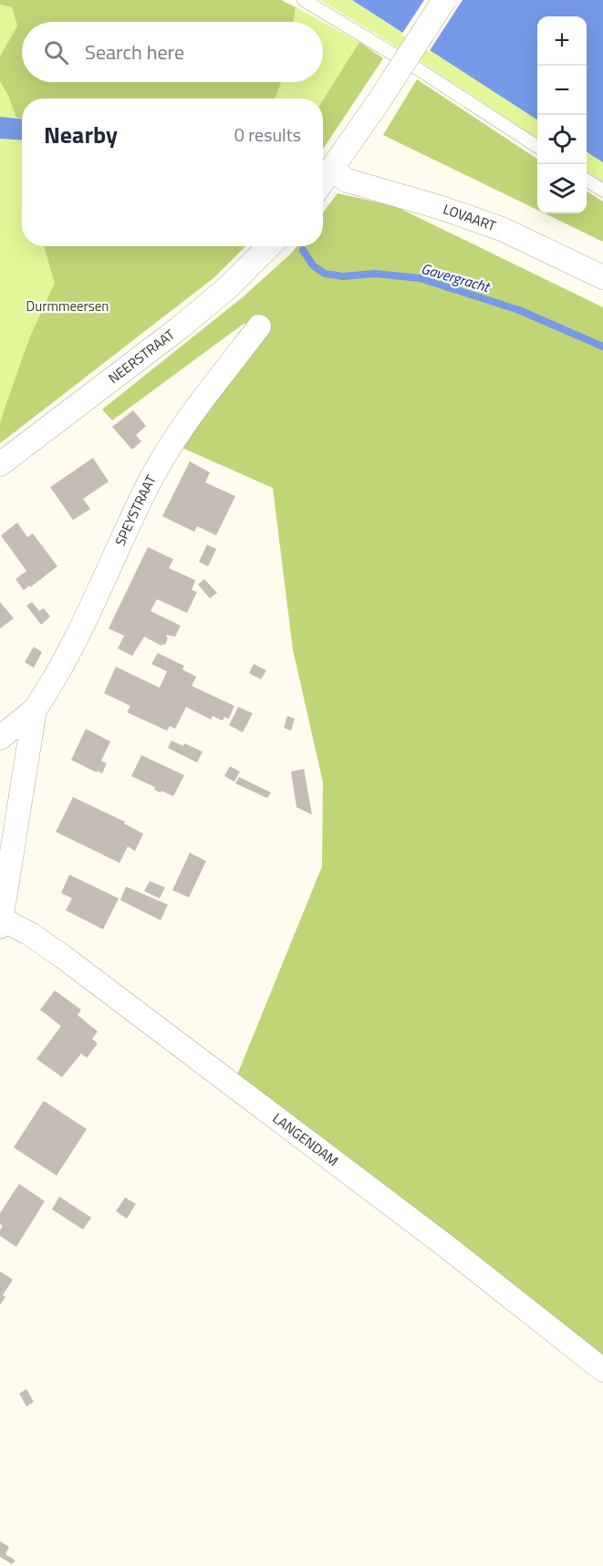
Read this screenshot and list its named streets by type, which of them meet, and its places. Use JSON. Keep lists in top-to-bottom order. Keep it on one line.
{"streets":{"street":["LOVAART","NEERSTRAAT","SPEYSTRAAT","LANGENDAM"]},"crossings":[["SPEYSTRAAT","LANGENDAM"]],"water":["Gavergracht"],"parks":["Durmmeersen"],"page":{"map_buttons":["+","−"],"search":"Search here","heading":["Nearby","0 results"]}}
